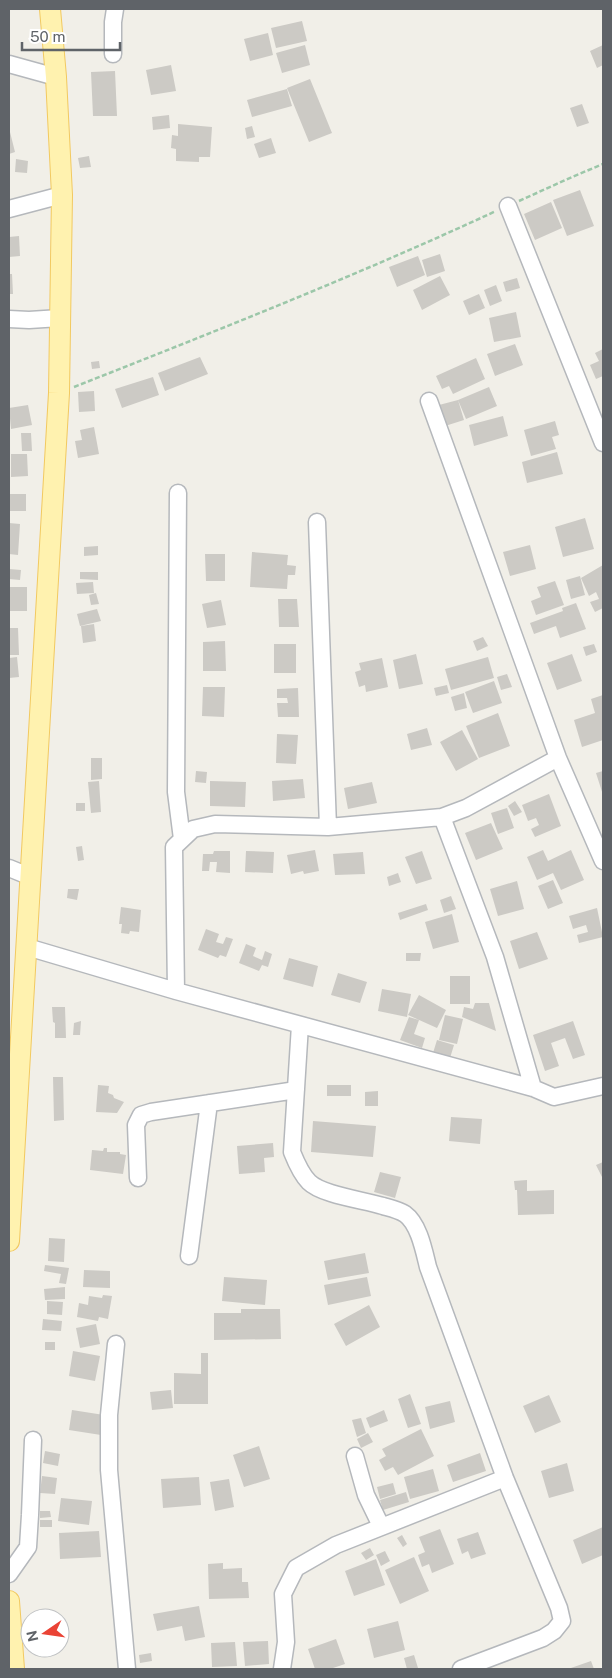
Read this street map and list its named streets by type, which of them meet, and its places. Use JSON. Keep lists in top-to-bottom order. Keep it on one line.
{"scale_bar":"50 m","north":"left"}
